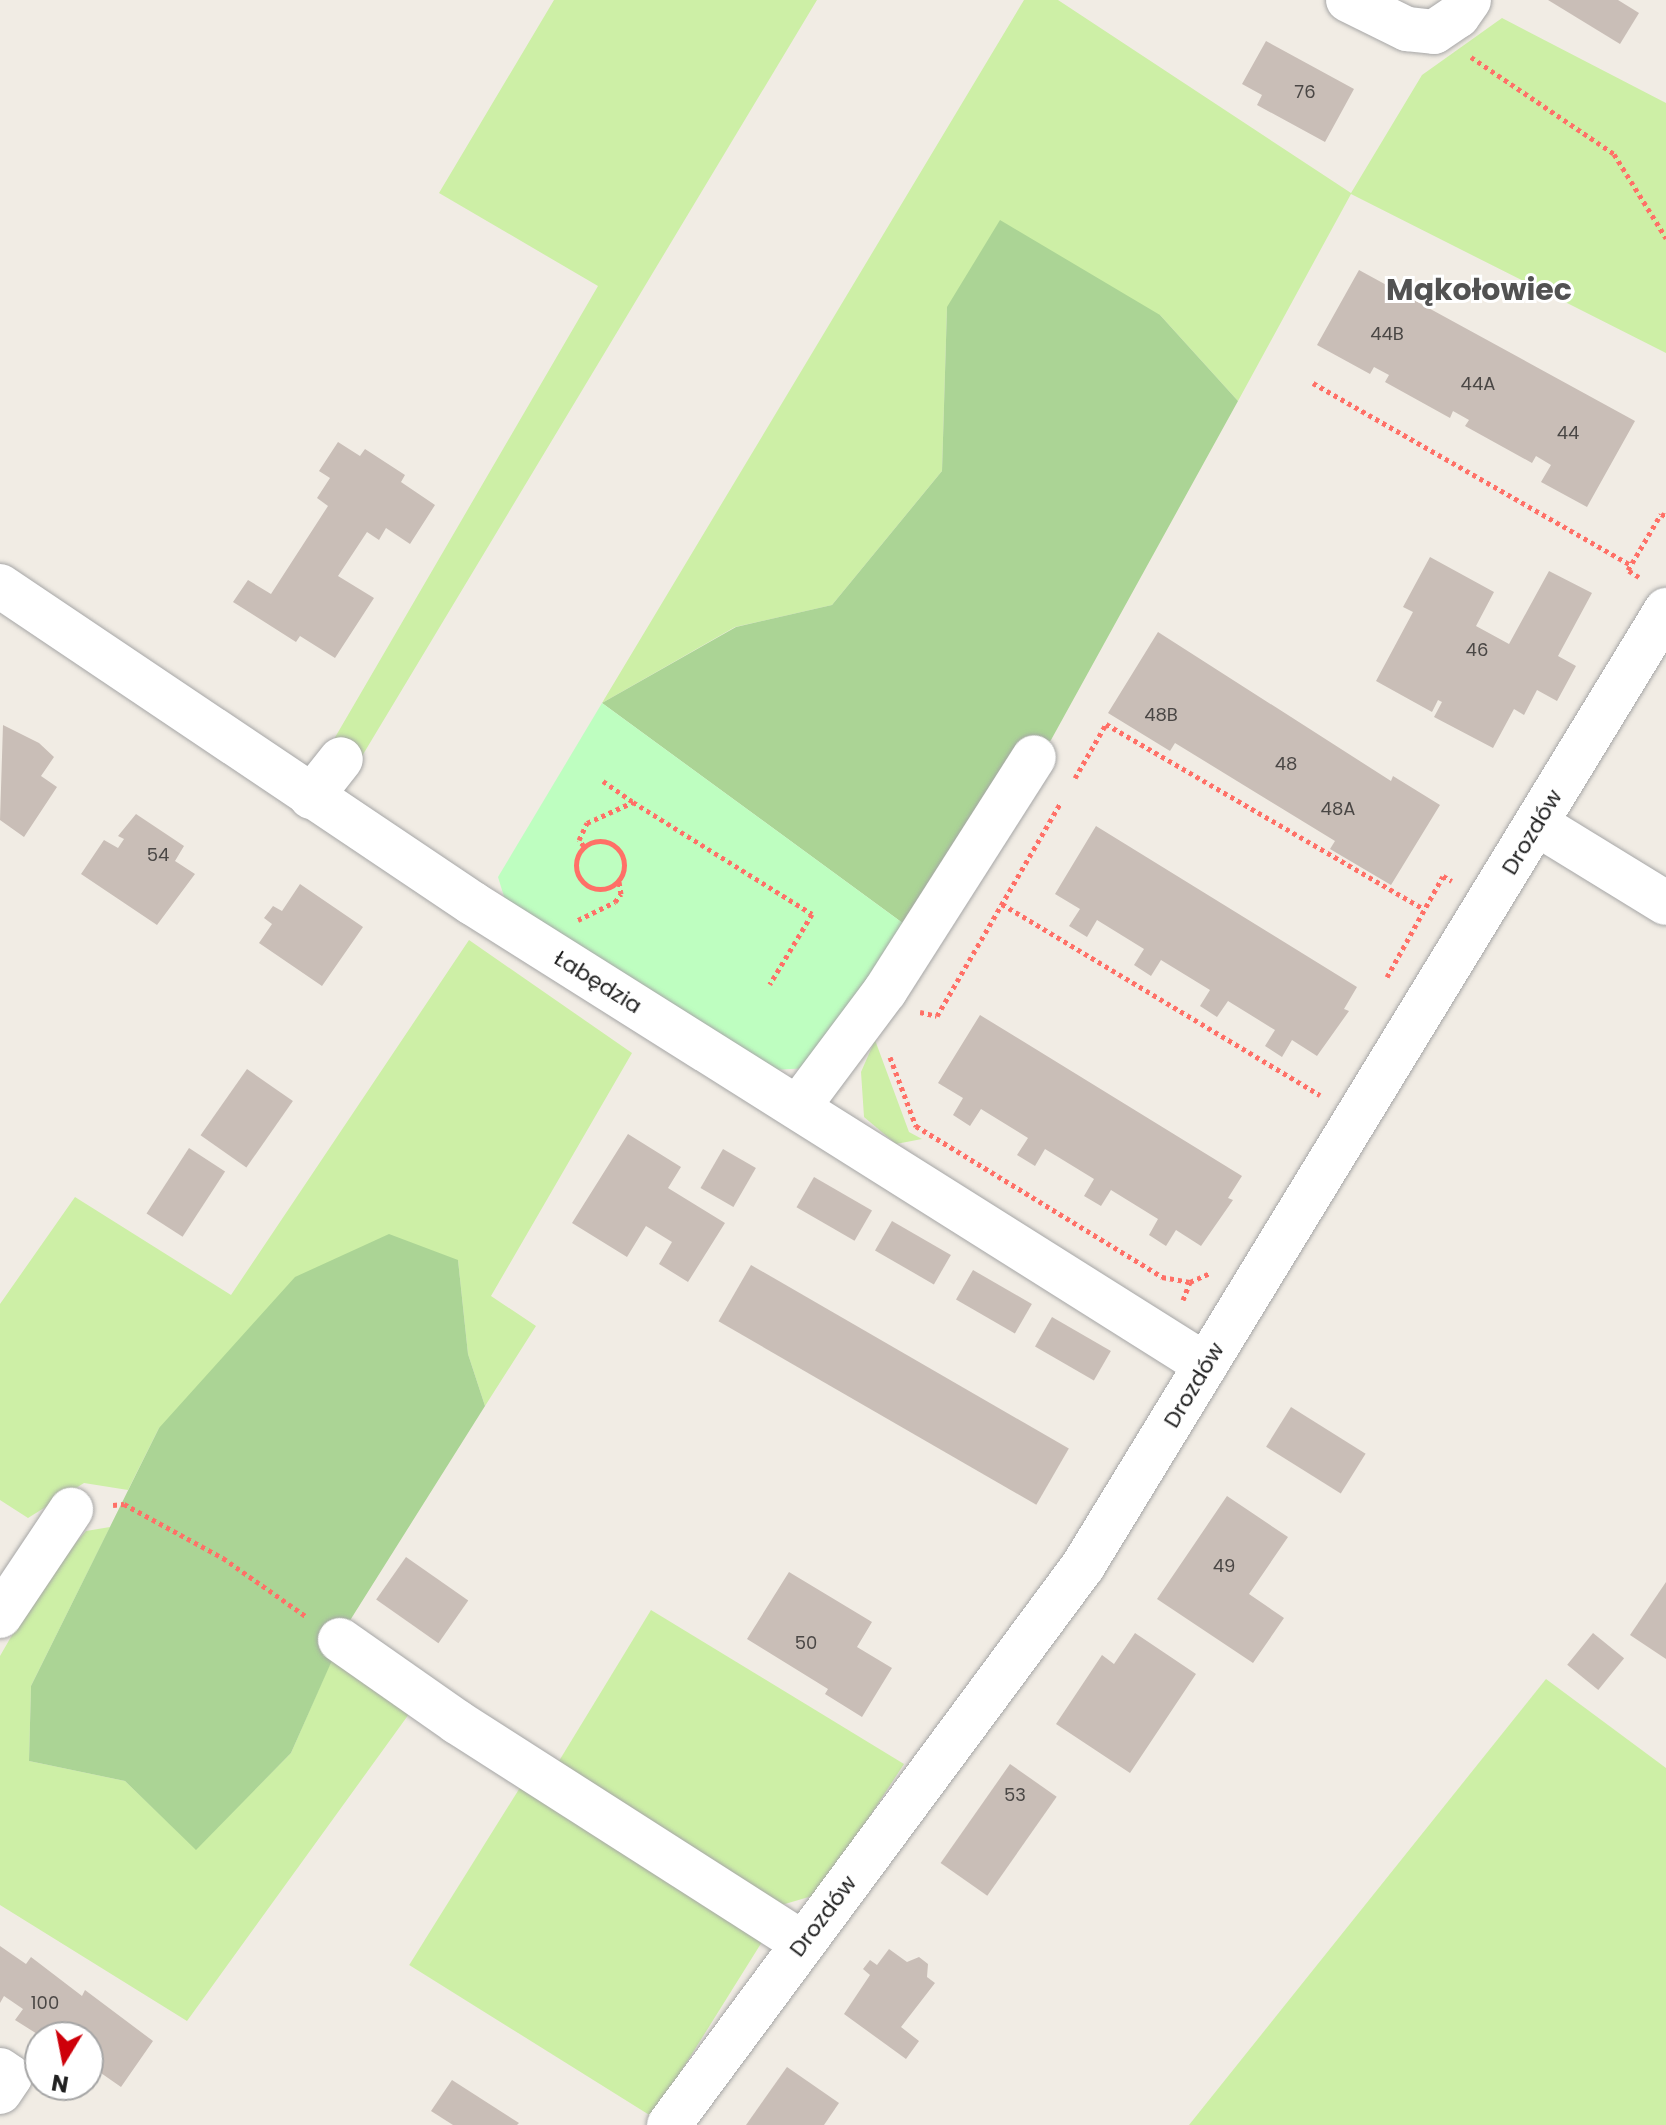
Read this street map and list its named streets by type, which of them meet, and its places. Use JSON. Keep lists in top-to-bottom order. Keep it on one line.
{"streets":{"street":["Drozdów","Łabędzia"]},"crossings":[["Drozdów","Łabędzia"]],"districts":["Mąkołowiec"],"house_numbers":["76","44B","44A","44","46","48B","48","48A","54","49","50","53","100"],"north":"bottom"}
